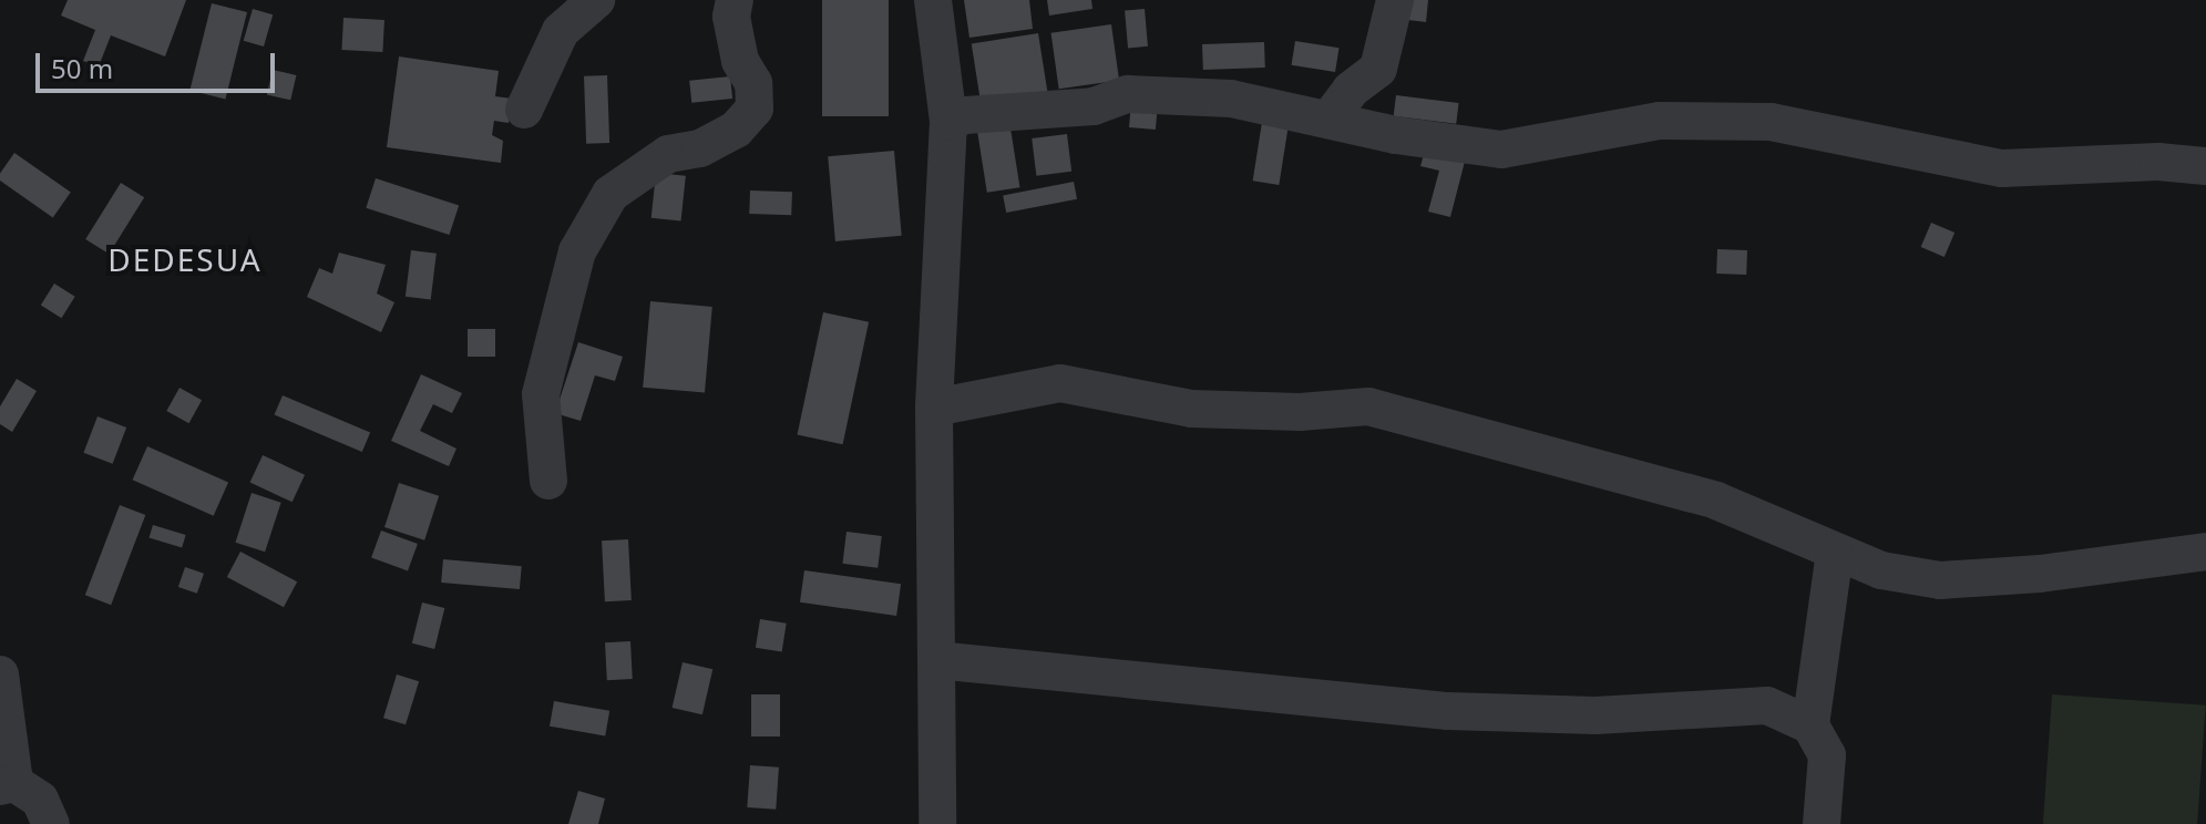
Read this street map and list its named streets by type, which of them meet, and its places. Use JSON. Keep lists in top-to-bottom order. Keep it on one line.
{"districts":["DEDESUA"],"scale_bar":"50 m"}
